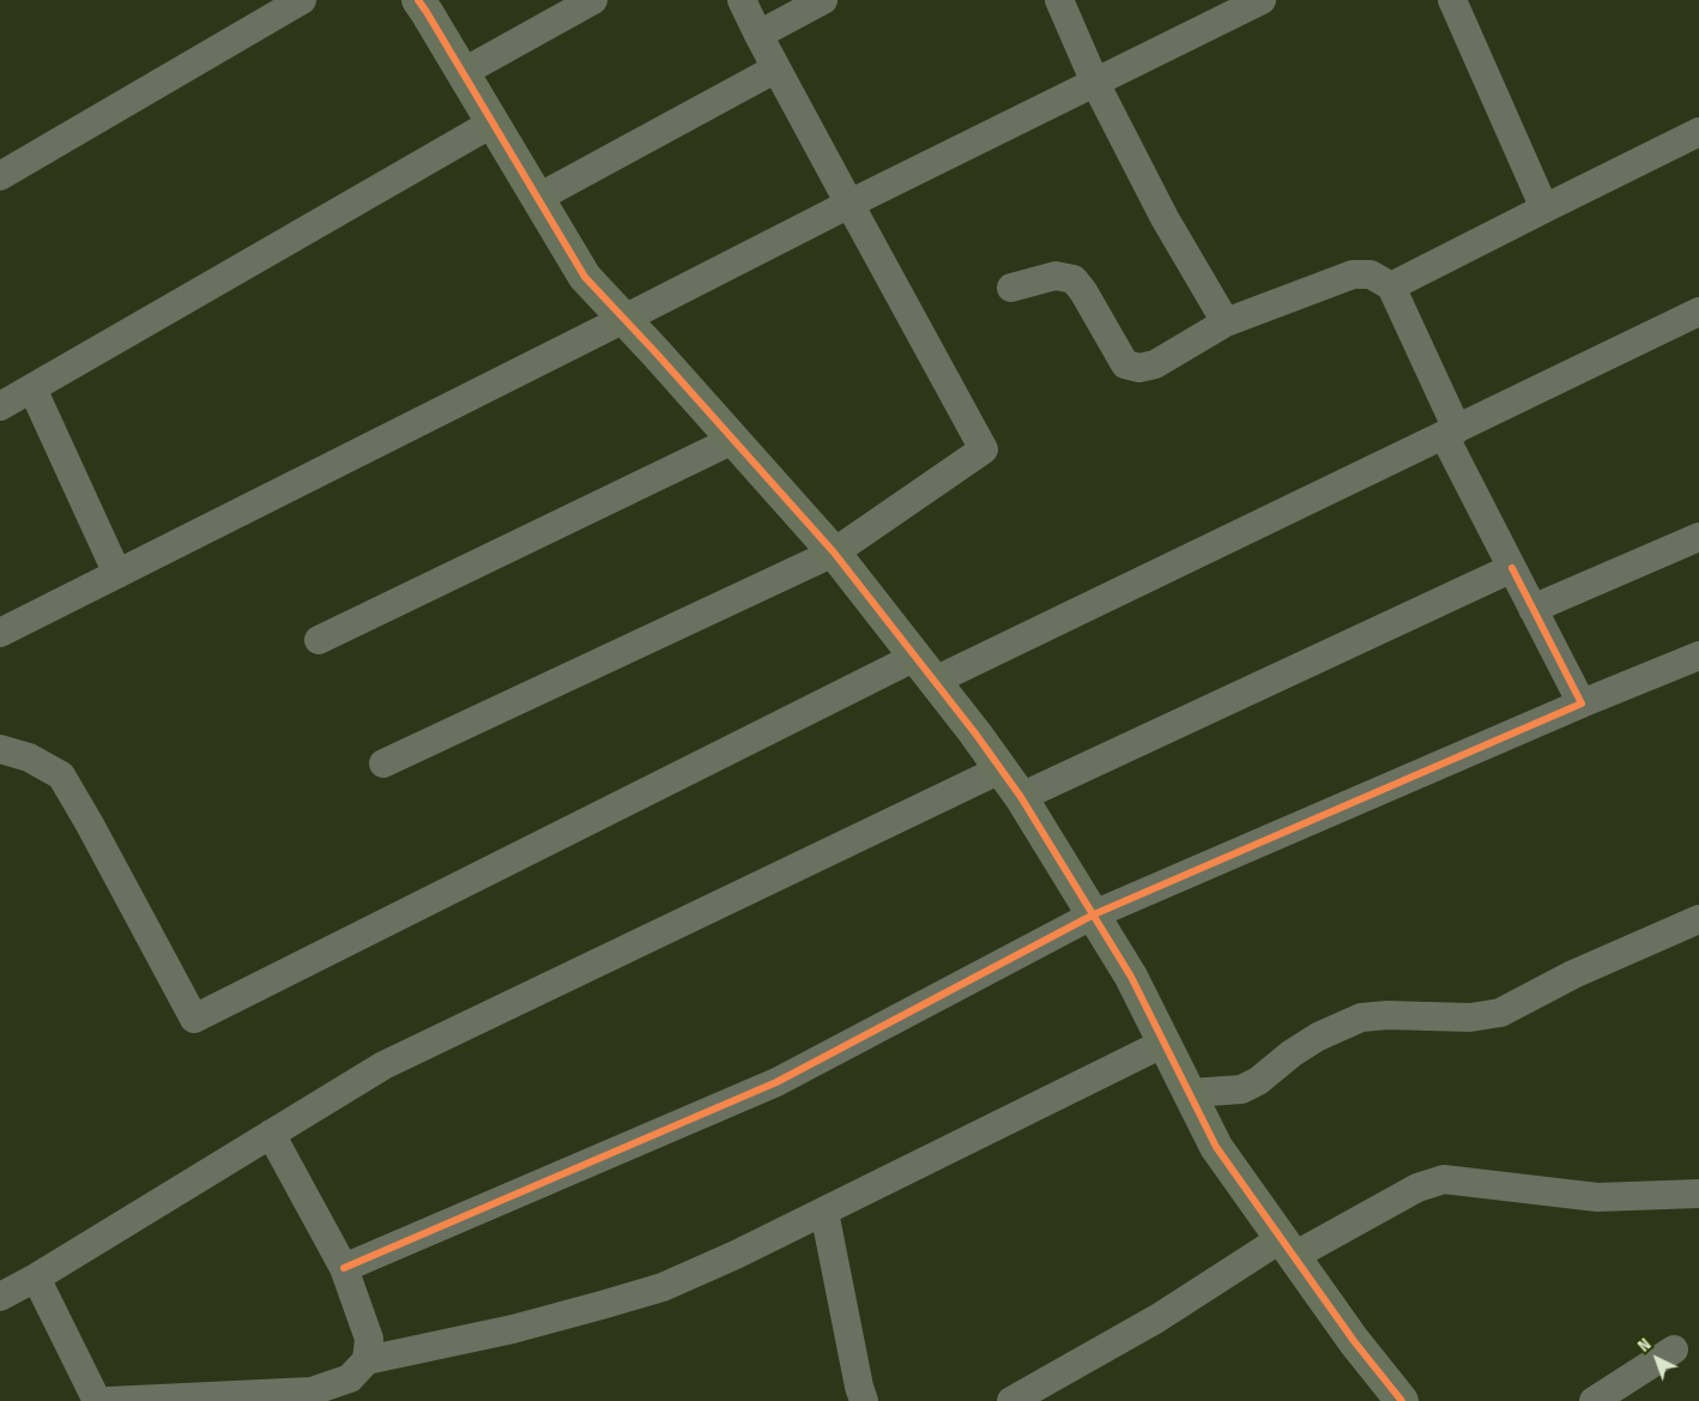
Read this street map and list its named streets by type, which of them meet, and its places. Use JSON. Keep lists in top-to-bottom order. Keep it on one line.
{"north":"top left"}
